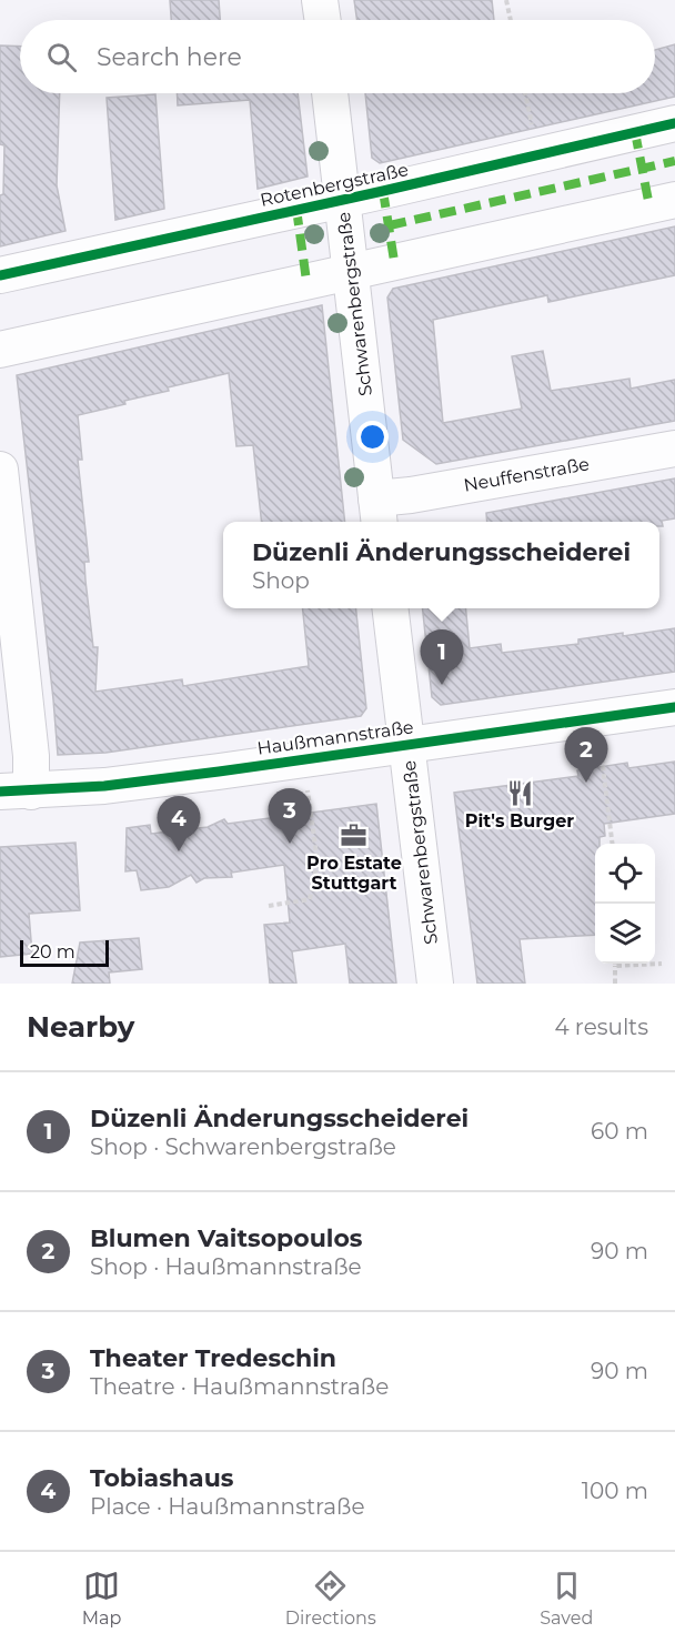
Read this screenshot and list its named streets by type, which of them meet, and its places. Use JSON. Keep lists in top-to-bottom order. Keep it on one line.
{"streets":{"street":["Rotenbergstraße","Schwarenbergstraße","Neuffenstraße","Haußmannstraße"]},"crossings":[["Rotenbergstraße","Schwarenbergstraße"],["Schwarenbergstraße","Neuffenstraße"],["Schwarenbergstraße","Haußmannstraße"]],"places":{"restaurant":["Pit's Burger"],"office":["Pro Estate Stuttgart"]},"scale_bar":"20 m","page":{"search":"Search here","popup":["Düzenli Änderungsscheiderei","Shop"],"pins":["1","2","3","4"],"scale":"20 m","heading":["Nearby","4 results"],"list":[{"mark":"1","name":"Düzenli Änderungsscheiderei","note":"Shop · Schwarenbergstraße","value":"60 m"},{"mark":"2","name":"Blumen Vaitsopoulos","note":"Shop · Haußmannstraße","value":"90 m"},{"mark":"3","name":"Theater Tredeschin","note":"Theatre · Haußmannstraße","value":"90 m"},{"mark":"4","name":"Tobiashaus","note":"Place · Haußmannstraße","value":"100 m"}],"nav":["Map","Directions","Saved"]}}
